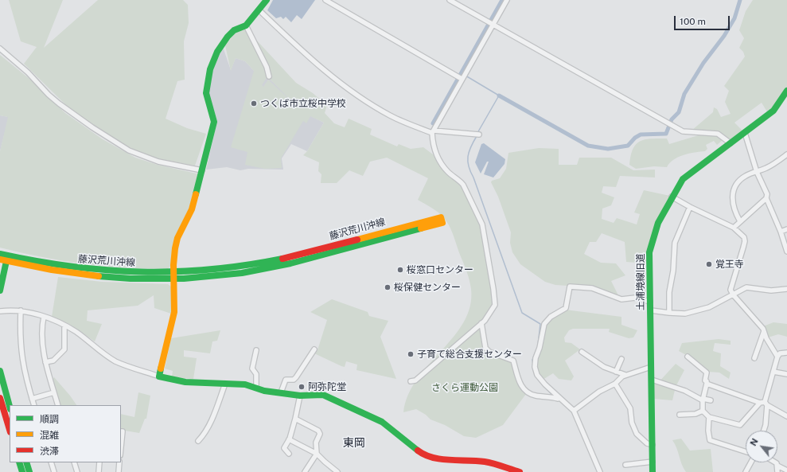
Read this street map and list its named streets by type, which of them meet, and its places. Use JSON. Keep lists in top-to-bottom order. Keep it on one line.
{"streets":{"main road":["藤沢荒川沖線","土浦境線旧道"]},"districts":["東岡"],"parks":["さくら運動公園"],"places":["つくば市立桜中学校","覚王寺","桜窓口センター","桜保健センター","子育て総合支援センター","阿弥陀堂"],"legend":["順調","混雑","渋滞"],"scale_bar":"100 m","north":"top left"}
